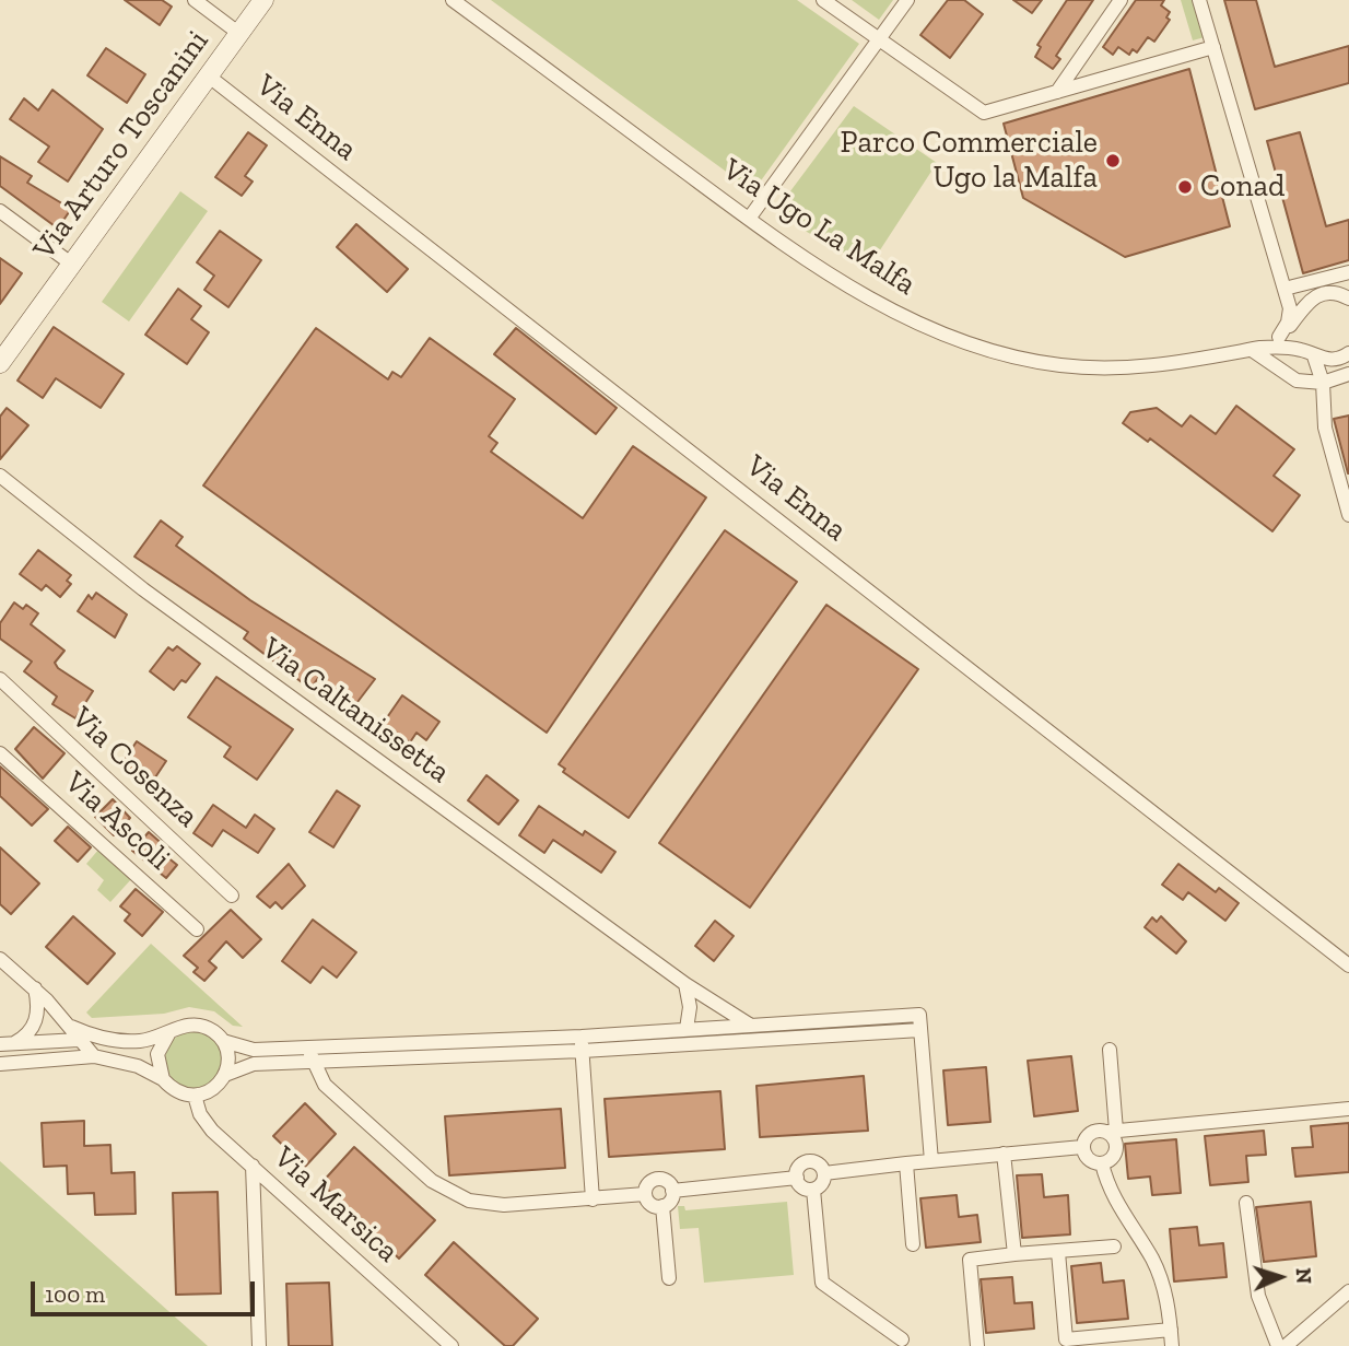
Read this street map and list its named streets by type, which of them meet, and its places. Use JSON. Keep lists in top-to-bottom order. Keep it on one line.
{"streets":{"street":["Via Enna","Via Arturo Toscanini","Via Ugo La Malfa","Via Caltanissetta","Via Cosenza","Via Ascoli","Via Marsica"]},"crossings":[["Via Enna","Via Arturo Toscanini"]],"places":["Parco Commerciale Ugo la Malfa","Conad"],"scale_bar":"100 m","north":"right"}
